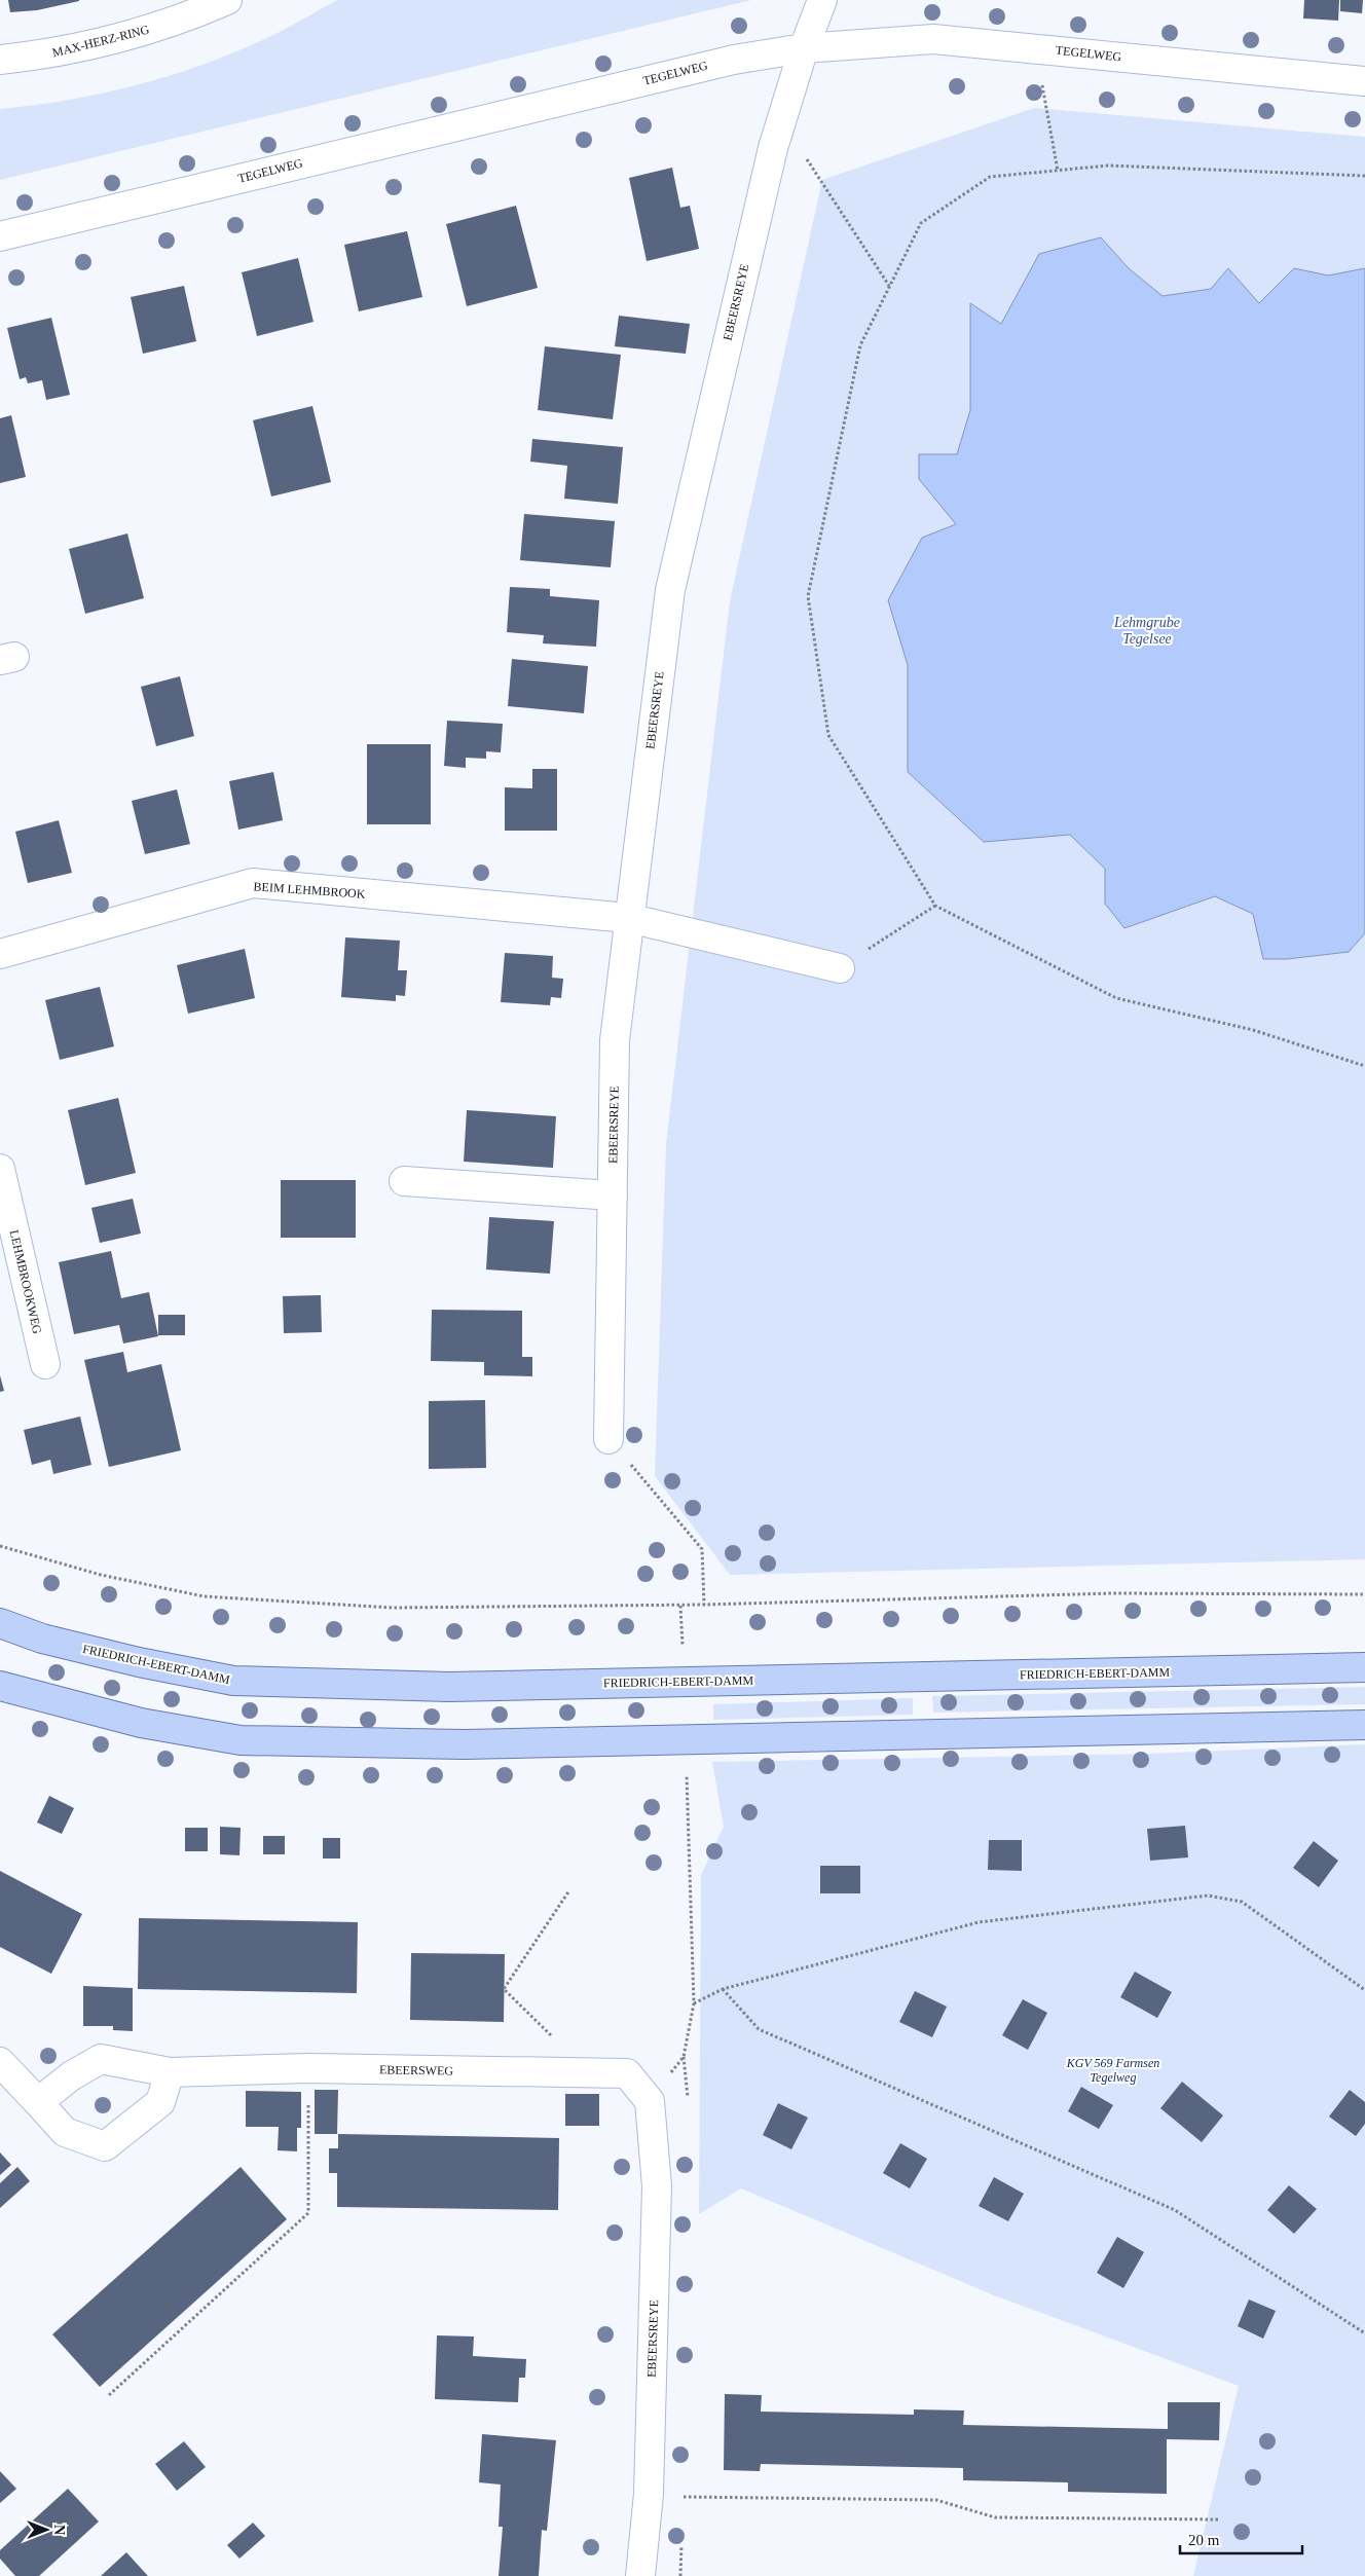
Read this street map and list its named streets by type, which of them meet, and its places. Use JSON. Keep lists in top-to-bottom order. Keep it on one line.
{"streets":{"main road":["FRIEDRICH-EBERT-DAMM"],"street":["MAX-HERZ-RING","TEGELWEG","EBEERSREYE","BEIM LEHMBROOK","LEHMBROOKWEG","EBEERSWEG"]},"crossings":[["TEGELWEG","EBEERSREYE"],["EBEERSREYE","BEIM LEHMBROOK"],["EBEERSREYE","EBEERSWEG"]],"water":["Lehmgrube Tegelsee"],"parks":["KGV 569 Farmsen Tegelweg"],"scale_bar":"20 m","north":"right"}
